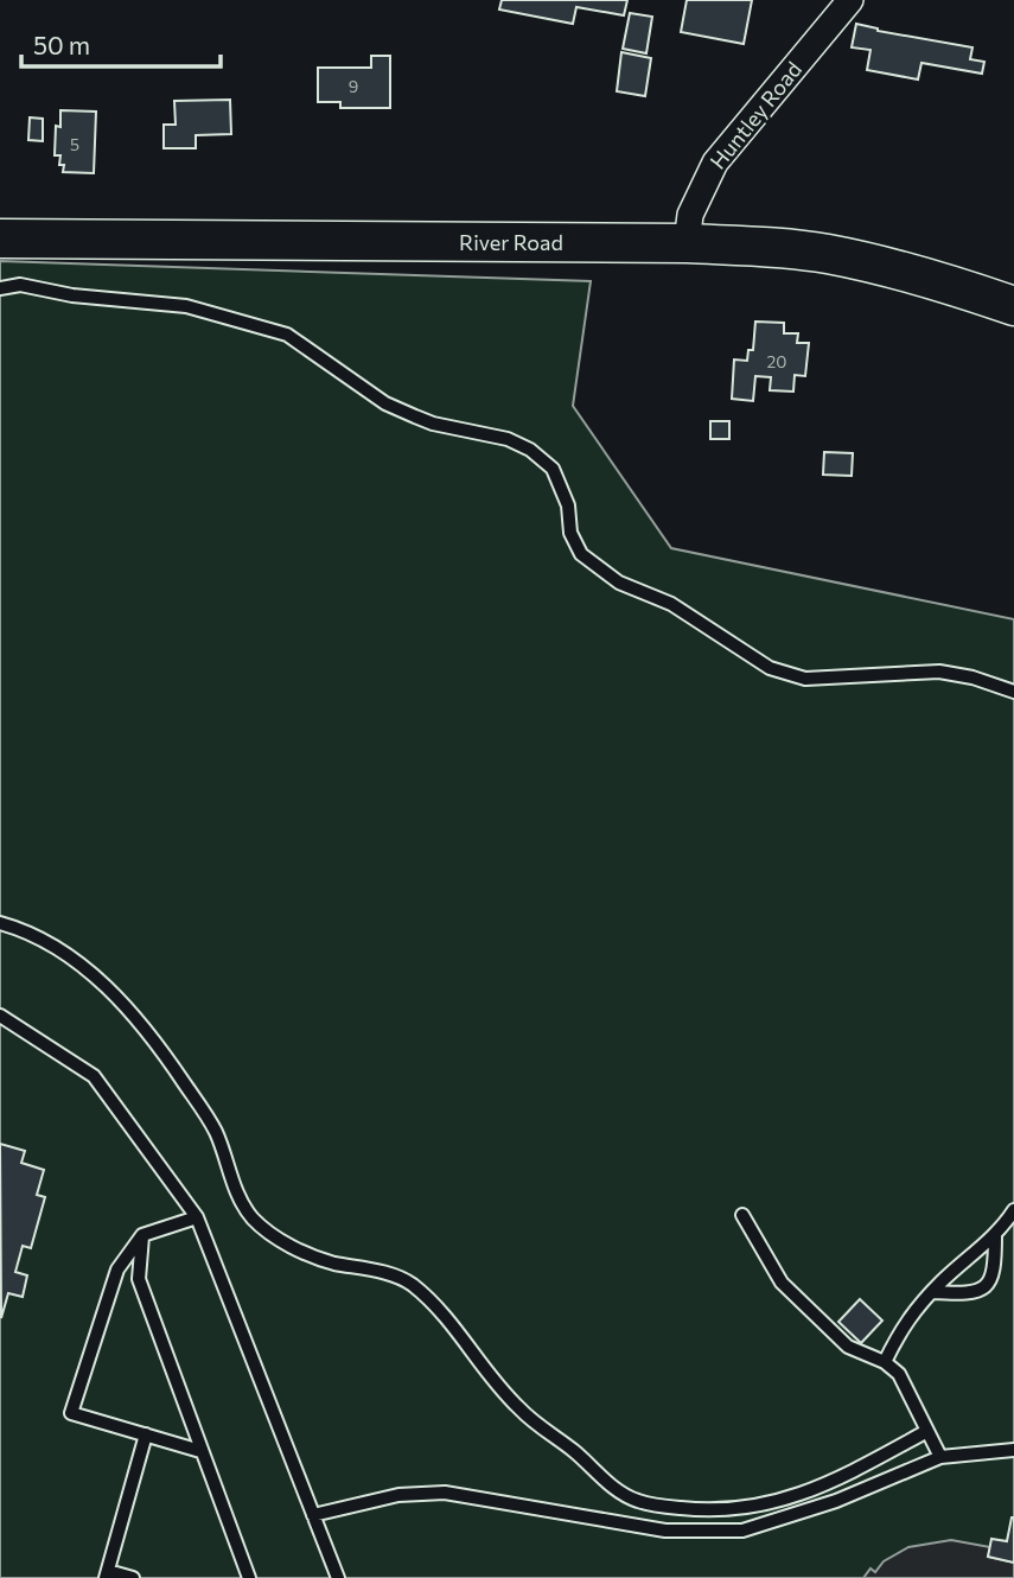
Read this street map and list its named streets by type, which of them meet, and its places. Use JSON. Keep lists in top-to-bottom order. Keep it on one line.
{"streets":{"main road":["River Road"],"street":["Huntley Road"]},"crossings":[["Huntley Road","River Road"]],"house_numbers":["9","5","20"],"scale_bar":"50 m"}
